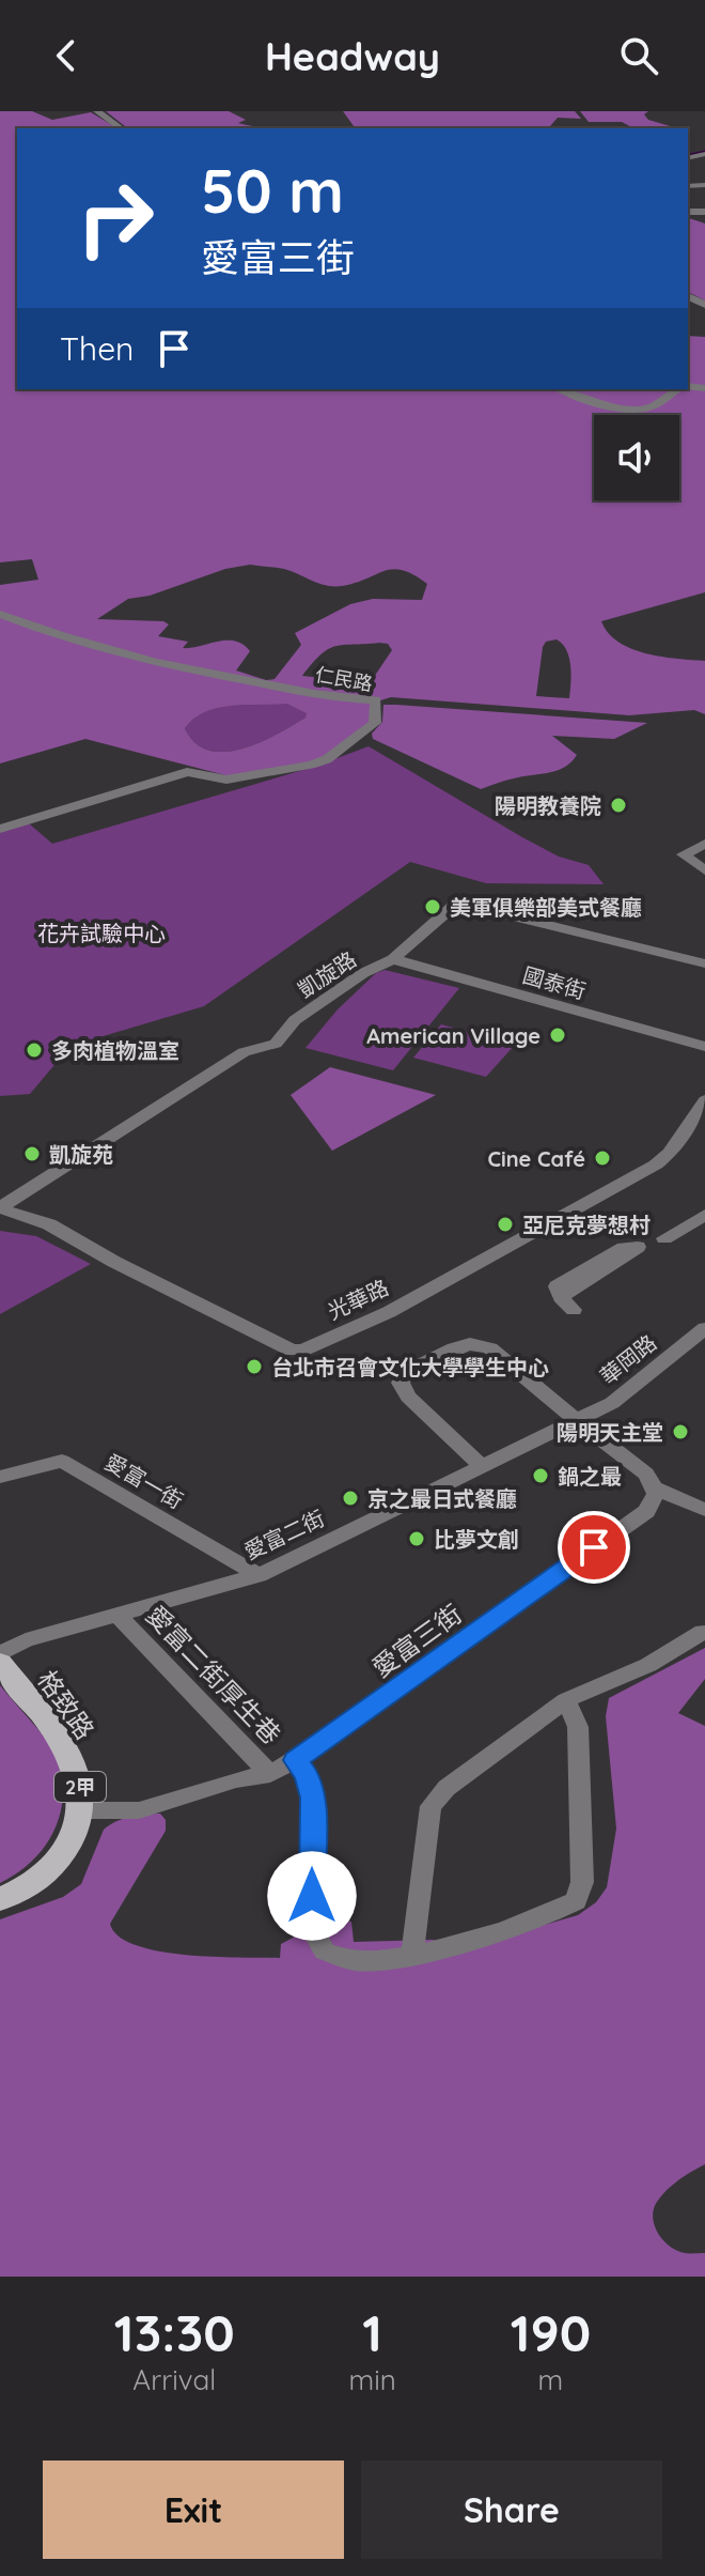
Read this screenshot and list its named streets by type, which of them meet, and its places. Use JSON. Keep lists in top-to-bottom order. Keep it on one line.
{"streets":{"main road":["格致路","2甲"],"street":["仁民路","凱旋路","國泰街","光華路","華岡路","愛富一街","愛富二街","愛富三街","愛富二街厚生巷"]},"crossings":[["凱旋路","國泰街"],["凱旋路","光華路"],["華岡路","愛富二街"],["愛富一街","愛富二街"],["愛富二街","愛富二街厚生巷"],["愛富三街","愛富二街厚生巷"],["愛富三街","格致路"]],"parks":["花卉試驗中心"],"places":["陽明教養院","美軍俱樂部美式餐廳","American Village","多肉植物溫室","凱旋苑","Cine Café","亞尼克夢想村","台北市召會文化大學學生中心","陽明天主堂","鍋之最","京之最日式餐廳","比夢文創"],"page":{"header":"Headway","turn":["50 m","愛富三街"],"then":"Then","eta":["13:30","Arrival","1","min","190","m"],"buttons":["Exit","Share"]}}
